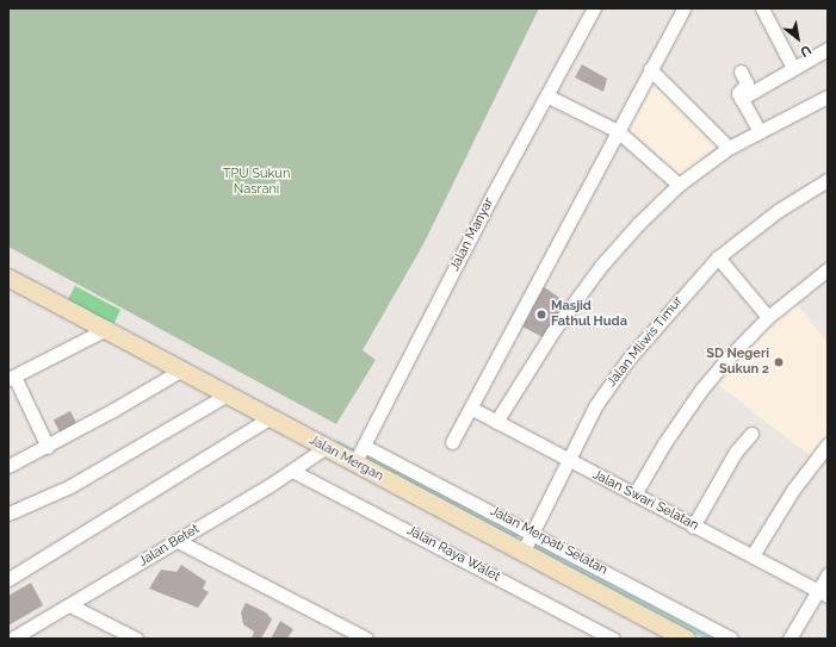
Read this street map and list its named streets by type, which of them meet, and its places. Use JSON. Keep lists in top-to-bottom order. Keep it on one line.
{"streets":{"street":["Jalan Manyar","Jalan Mliwis Timur","Jalan Mergan","Jalan Swari Selatan","Jalan Merpati Selatan","Jalan Betet","Jalan Raya Walet"]},"crossings":[["Jalan Manyar","Jalan Mergan"],["Jalan Manyar","Jalan Merpati Selatan"],["Jalan Mliwis Timur","Jalan Mergan"],["Jalan Mliwis Timur","Jalan Swari Selatan"],["Jalan Mliwis Timur","Jalan Merpati Selatan"],["Jalan Mergan","Jalan Merpati Selatan"],["Jalan Mergan","Jalan Betet"],["Jalan Betet","Jalan Raya Walet"]],"parks":["TPU Sukun Nasrani"],"places":["Masjid Fathul Huda","SD Negeri Sukun 2"],"north":"bottom right"}
